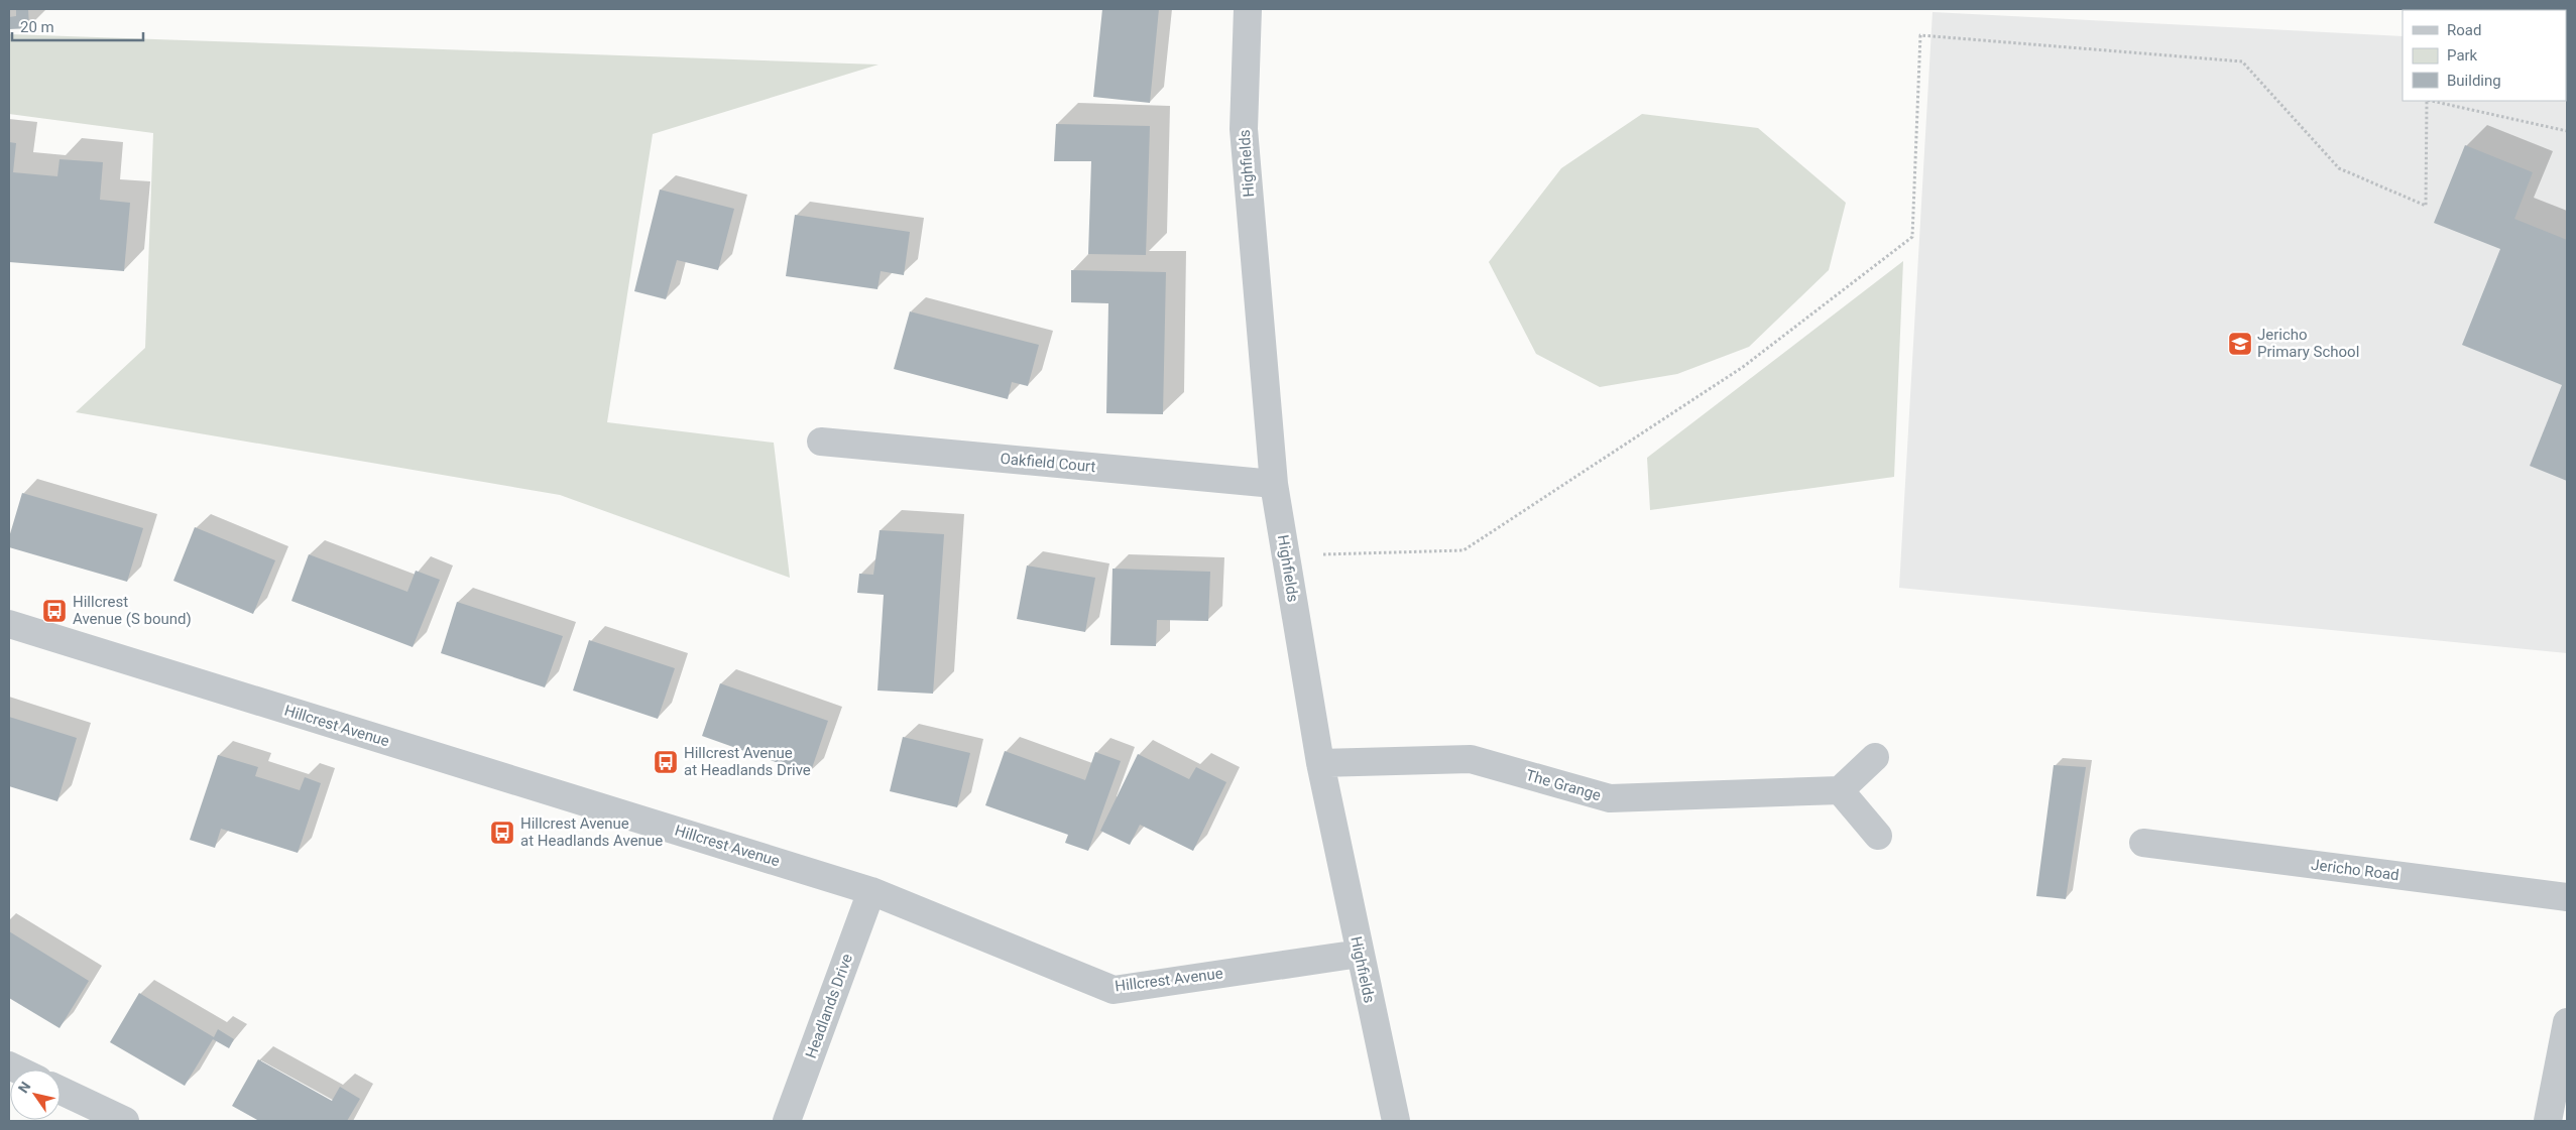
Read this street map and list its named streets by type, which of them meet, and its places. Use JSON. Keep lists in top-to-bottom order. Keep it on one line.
{"streets":{"street":["Highfields","Oakfield Court","Hillcrest Avenue","The Grange","Jericho Road","Headlands Drive"]},"crossings":[["Highfields","Oakfield Court"],["Highfields","Hillcrest Avenue"],["Highfields","The Grange"],["Hillcrest Avenue","Headlands Drive"]],"places":{"school or university":["Jericho Primary School"],"bus stop":["Hillcrest Avenue (S bound)","Hillcrest Avenue at Headlands Drive","Hillcrest Avenue at Headlands Avenue"]},"legend":["Road","Park","Building"],"scale_bar":"20 m","north":"top left"}
